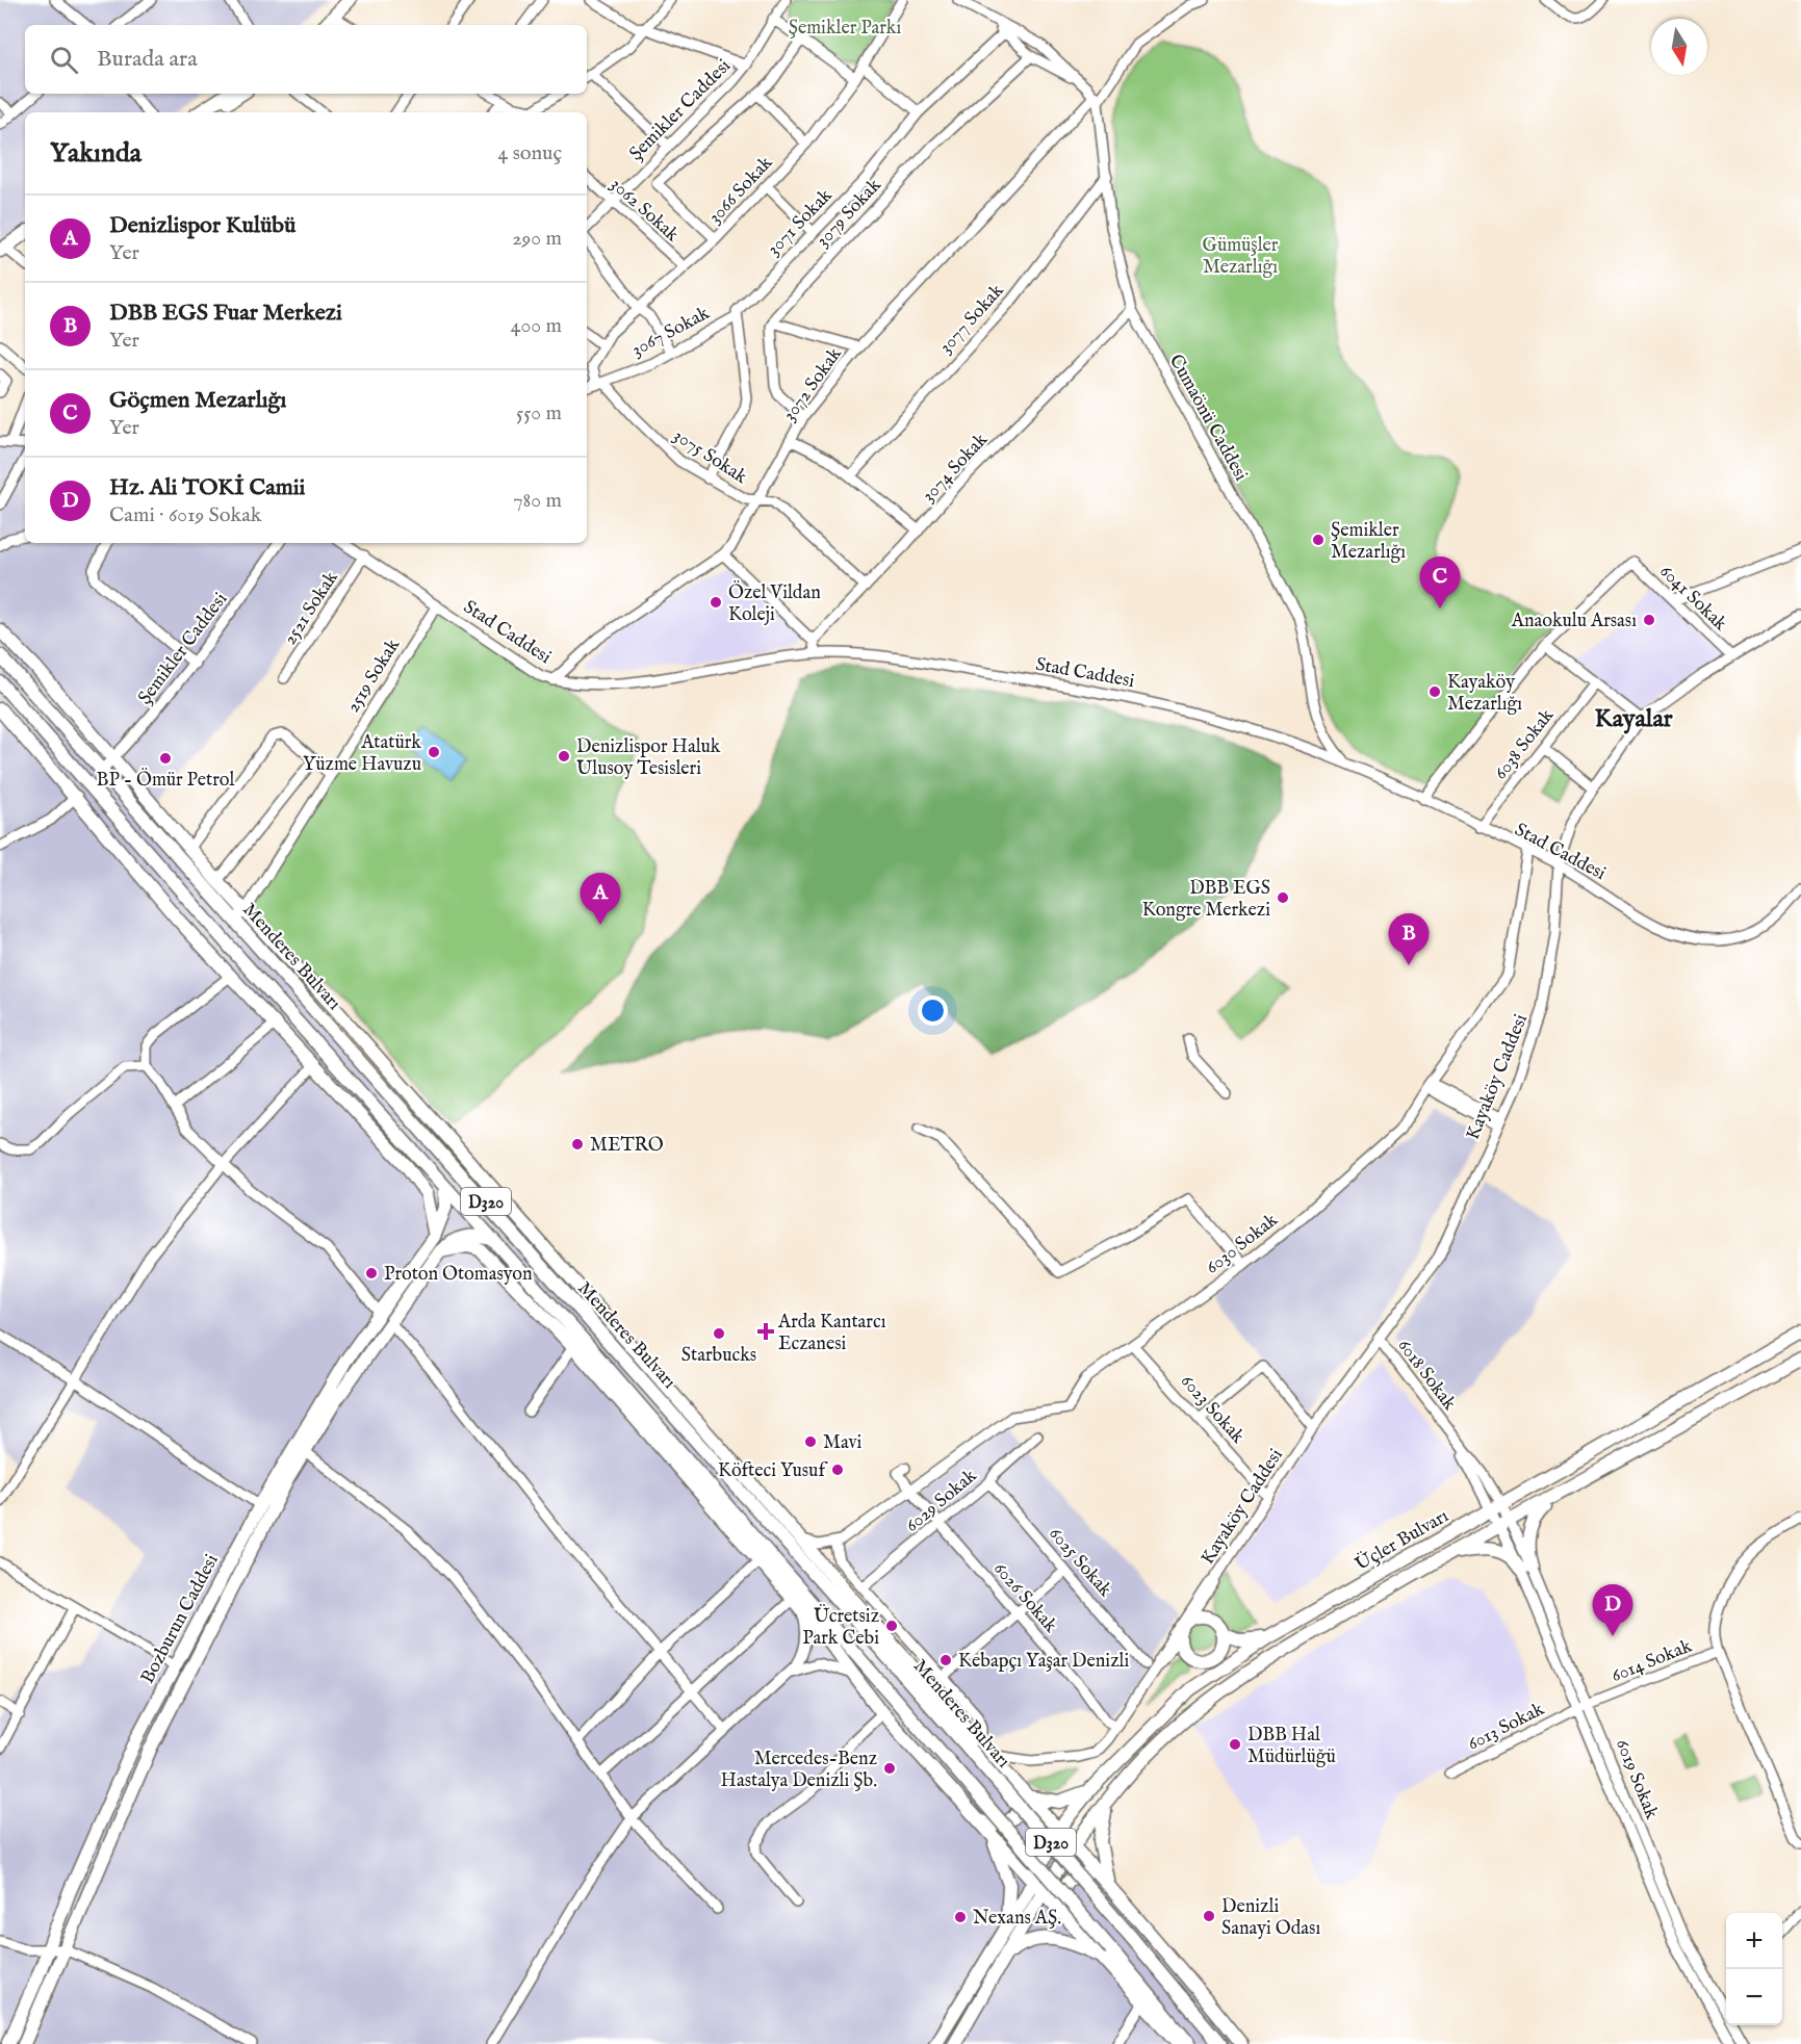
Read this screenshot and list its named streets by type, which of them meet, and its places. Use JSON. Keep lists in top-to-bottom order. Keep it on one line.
{"streets":{"main road":["Menderes Bulvarı","D320","Üçler Bulvarı","Bozburun Caddesi"],"street":["Şemikler Caddesi","3066 Sokak","3062 Sokak","3079 Sokak","3071 Sokak","3077 Sokak","3067 Sokak","3072 Sokak","Cumaönü Caddesi","3075 Sokak","3074 Sokak","6041 Sokak","2521 Sokak","Stad Caddesi","2519 Sokak","6038 Sokak","Kayaköy Caddesi","6030 Sokak","6018 Sokak","6023 Sokak","6029 Sokak","6025 Sokak","6026 Sokak","6014 Sokak","6013 Sokak","6019 Sokak"]},"crossings":[["Şemikler Caddesi","3062 Sokak"],["Şemikler Caddesi","Menderes Bulvarı"],["3066 Sokak","3062 Sokak"],["3066 Sokak","3067 Sokak"],["3066 Sokak","3075 Sokak"],["3071 Sokak","3067 Sokak"],["3077 Sokak","Cumaönü Caddesi"],["3067 Sokak","3075 Sokak"],["3072 Sokak","Cumaönü Caddesi"],["3072 Sokak","3075 Sokak"],["3072 Sokak","Stad Caddesi"],["Cumaönü Caddesi","3074 Sokak"],["Cumaönü Caddesi","Stad Caddesi"],["3075 Sokak","3074 Sokak"],["6041 Sokak","Kayaköy Caddesi"],["2521 Sokak","Stad Caddesi"],["Stad Caddesi","2519 Sokak"],["Stad Caddesi","6038 Sokak"],["Stad Caddesi","Kayaköy Caddesi"],["Stad Caddesi","6030 Sokak"],["2519 Sokak","Menderes Bulvarı"],["Menderes Bulvarı","Bozburun Caddesi"],["Kayaköy Caddesi","6018 Sokak"],["Kayaköy Caddesi","6023 Sokak"],["6030 Sokak","6023 Sokak"],["6030 Sokak","6026 Sokak"],["6018 Sokak","Üçler Bulvarı"],["6018 Sokak","6019 Sokak"],["6029 Sokak","6025 Sokak"],["6029 Sokak","6026 Sokak"],["Üçler Bulvarı","6019 Sokak"],["6014 Sokak","6013 Sokak"],["6014 Sokak","6019 Sokak"],["6013 Sokak","6019 Sokak"]],"districts":["Kayalar"],"parks":["Şemikler Parkı","Gümüşler Mezarlığı"],"places":{"other":["Şemikler Mezarlığı","Özel Vildan Koleji","Anaokulu Arsası","Kayaköy Mezarlığı","Atatürk Yüzme Havuzu","Denizlispor Haluk Ulusoy Tesisleri","BP - Ömür Petrol","DBB EGS Kongre Merkezi","METRO","Proton Otomasyon","Starbucks","Mavi","Köfteci Yusuf","Ücretsiz Park Cebi","Kebapçı Yaşar Denizli","DBB Hal Müdürlüğü","Mercedes-Benz Hastalya Denizli Şb.","Denizli Sanayi Odası","Nexans AŞ."],"health":["Arda Kantarcı Eczanesi"]},"north":"bottom","page":{"search":"Burada ara","heading":["Yakında","4 sonuç"],"list":[{"mark":"A","name":"Denizlispor Kulübü","note":"Yer","value":"290 m"},{"mark":"B","name":"DBB EGS Fuar Merkezi","note":"Yer","value":"400 m"},{"mark":"C","name":"Göçmen Mezarlığı","note":"Yer","value":"550 m"},{"mark":"D","name":"Hz. Ali TOKİ Camii","note":"Cami · 6019 Sokak","value":"780 m"}],"pins":["C","A","B","D"],"map_buttons":["+","−"]}}
